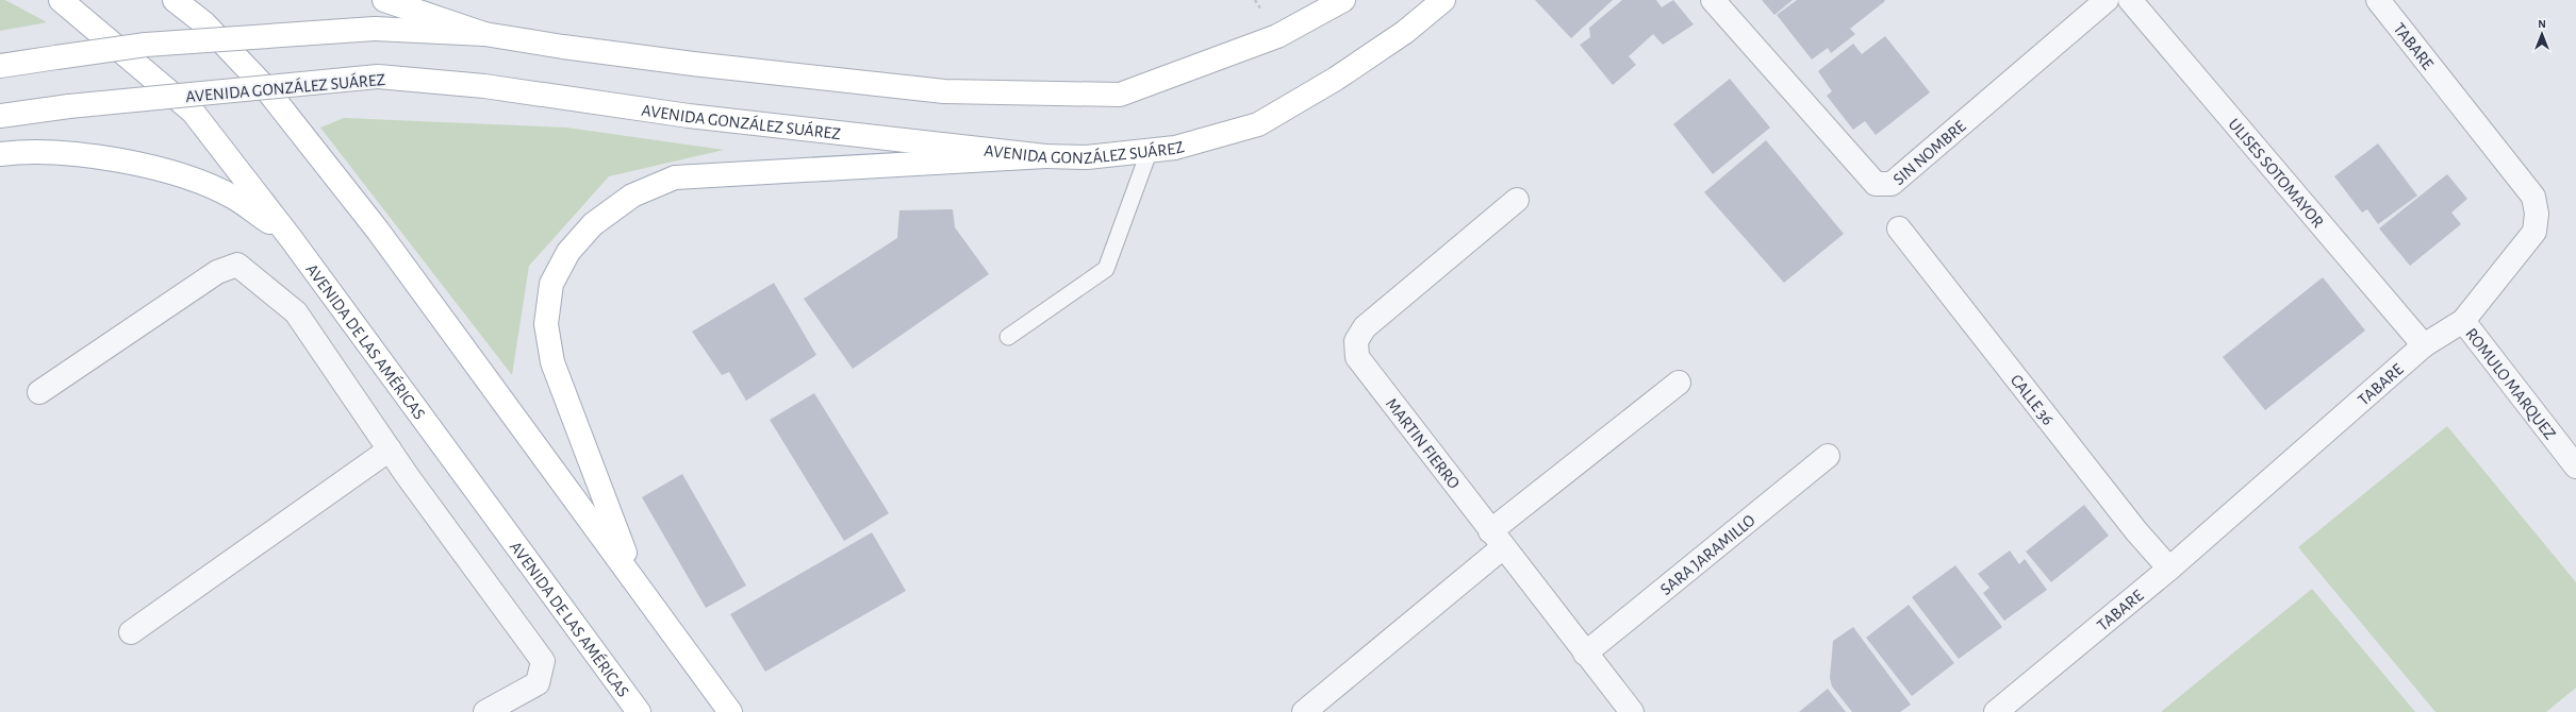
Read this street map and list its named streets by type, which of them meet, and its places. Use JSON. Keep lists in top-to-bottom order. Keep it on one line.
{"streets":{"main road":["AVENIDA GONZÁLEZ SUÁREZ","AVENIDA DE LAS AMÉRICAS"],"street":["TABARE","SIN NOMBRE","ULISES SOTOMAYOR","ROMULO MARQUEZ","CALLE 36","MARTIN FIERRO","SARA JARAMILLO"]},"crossings":[["TABARE","ULISES SOTOMAYOR"],["TABARE","ROMULO MARQUEZ"],["TABARE","CALLE 36"],["MARTIN FIERRO","SARA JARAMILLO"]],"north":"top"}
